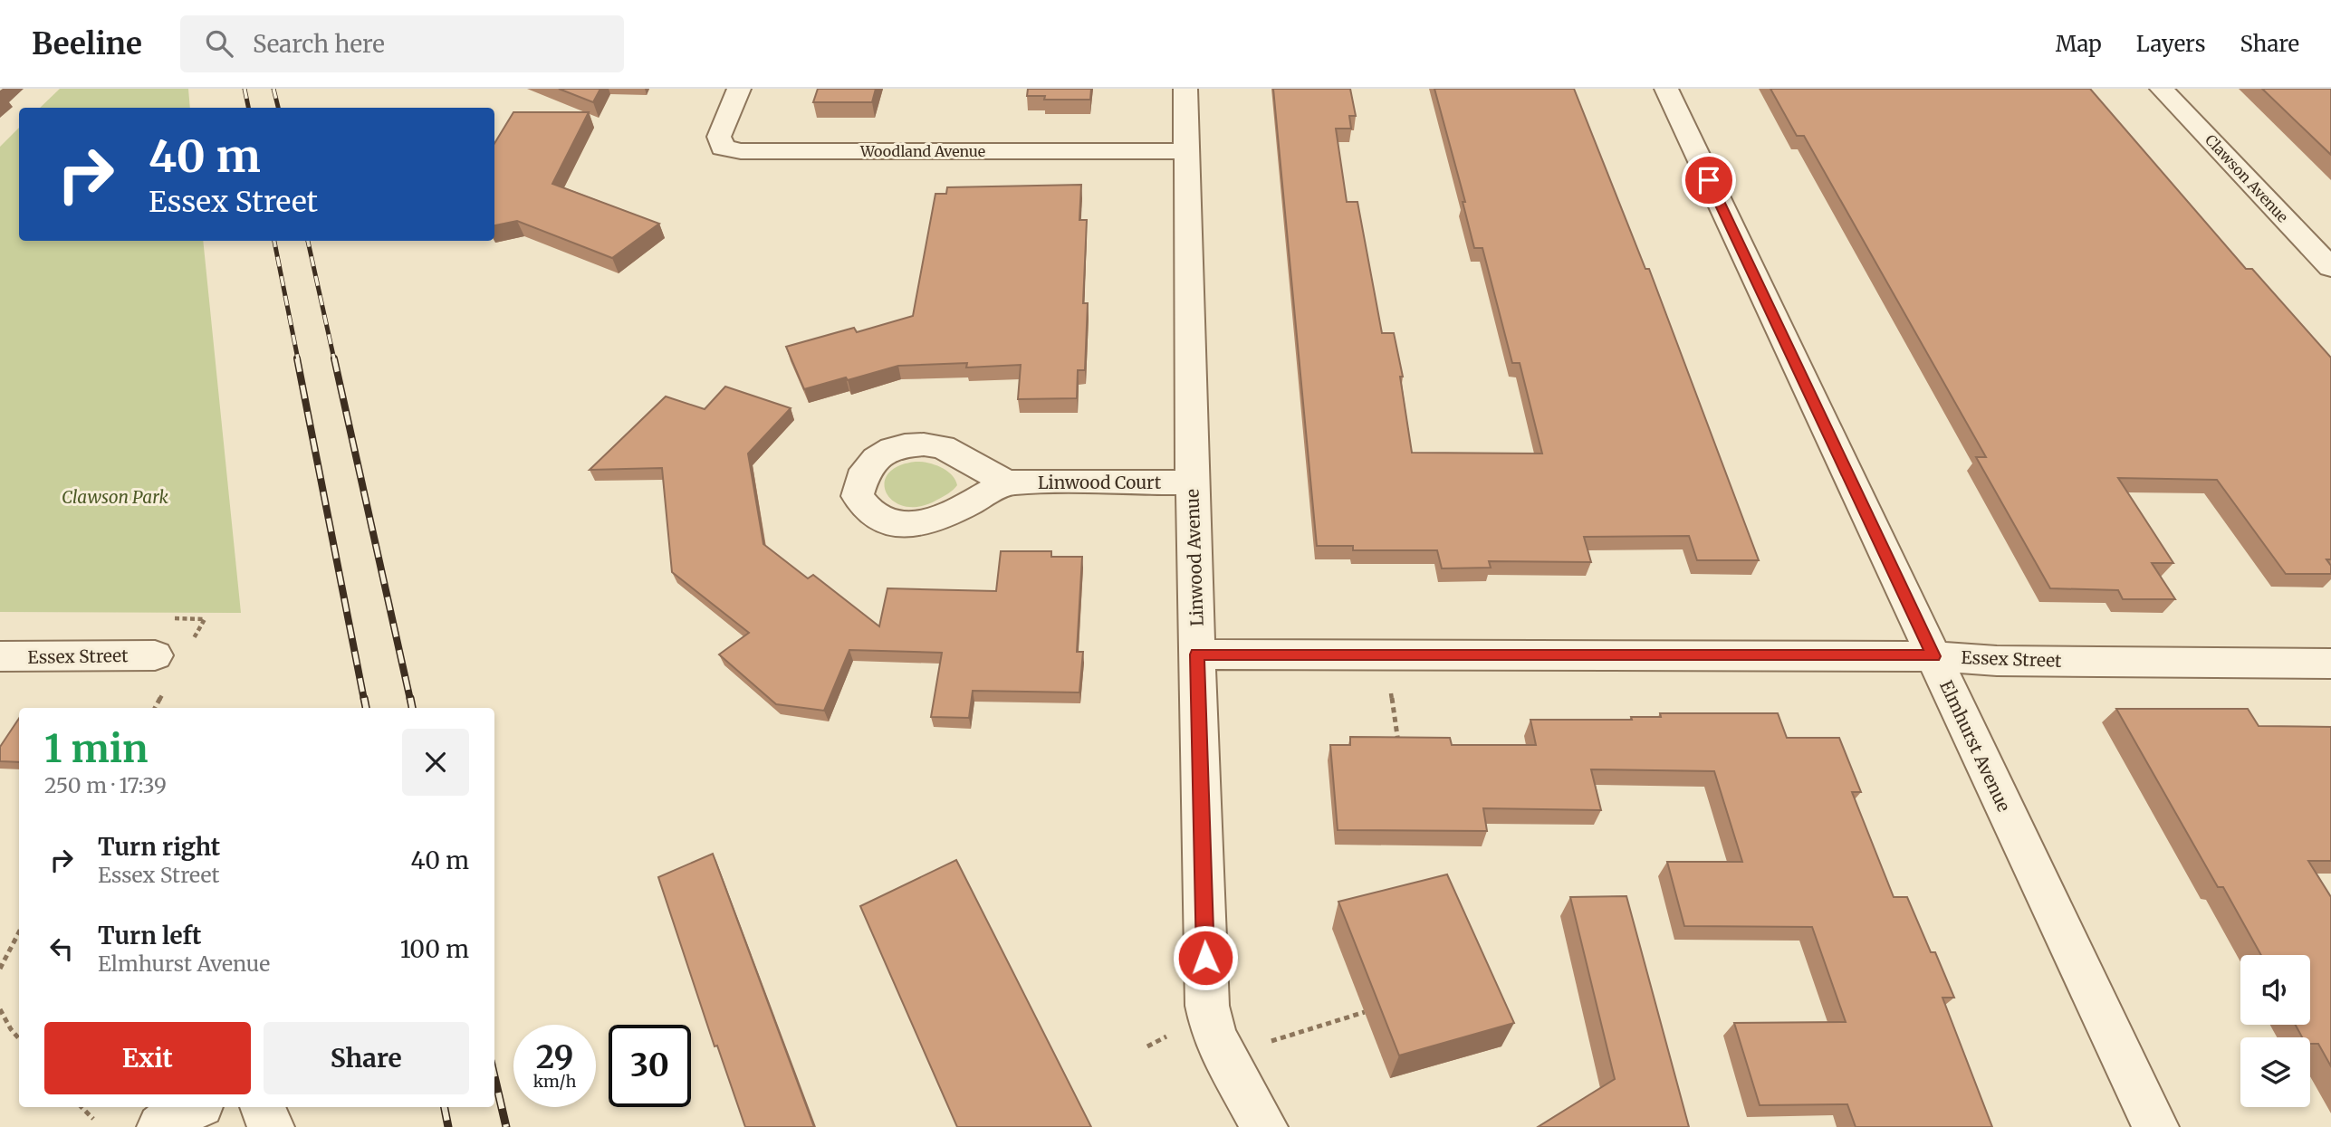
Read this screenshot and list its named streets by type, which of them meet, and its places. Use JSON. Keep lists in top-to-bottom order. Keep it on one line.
{"streets":{"street":["Woodland Avenue","Clawson Avenue","Linwood Court","Linwood Avenue","Essex Street","Elmhurst Avenue"]},"crossings":[["Woodland Avenue","Linwood Avenue"],["Linwood Court","Linwood Avenue"],["Linwood Avenue","Essex Street"],["Essex Street","Elmhurst Avenue"]],"parks":["Clawson Park"],"page":{"header":"Beeline","search":"Search here","nav":["Map","Layers","Share"],"turn":["40 m","Essex Street"],"heading":["1 min","250 m · 17:39"],"list":[{"name":"Turn right","note":"Essex Street","value":"40 m"},{"name":"Turn left","note":"Elmhurst Avenue","value":"100 m"}],"buttons":["Exit","Share"],"speed":"29 km/h","limit":"30"}}
